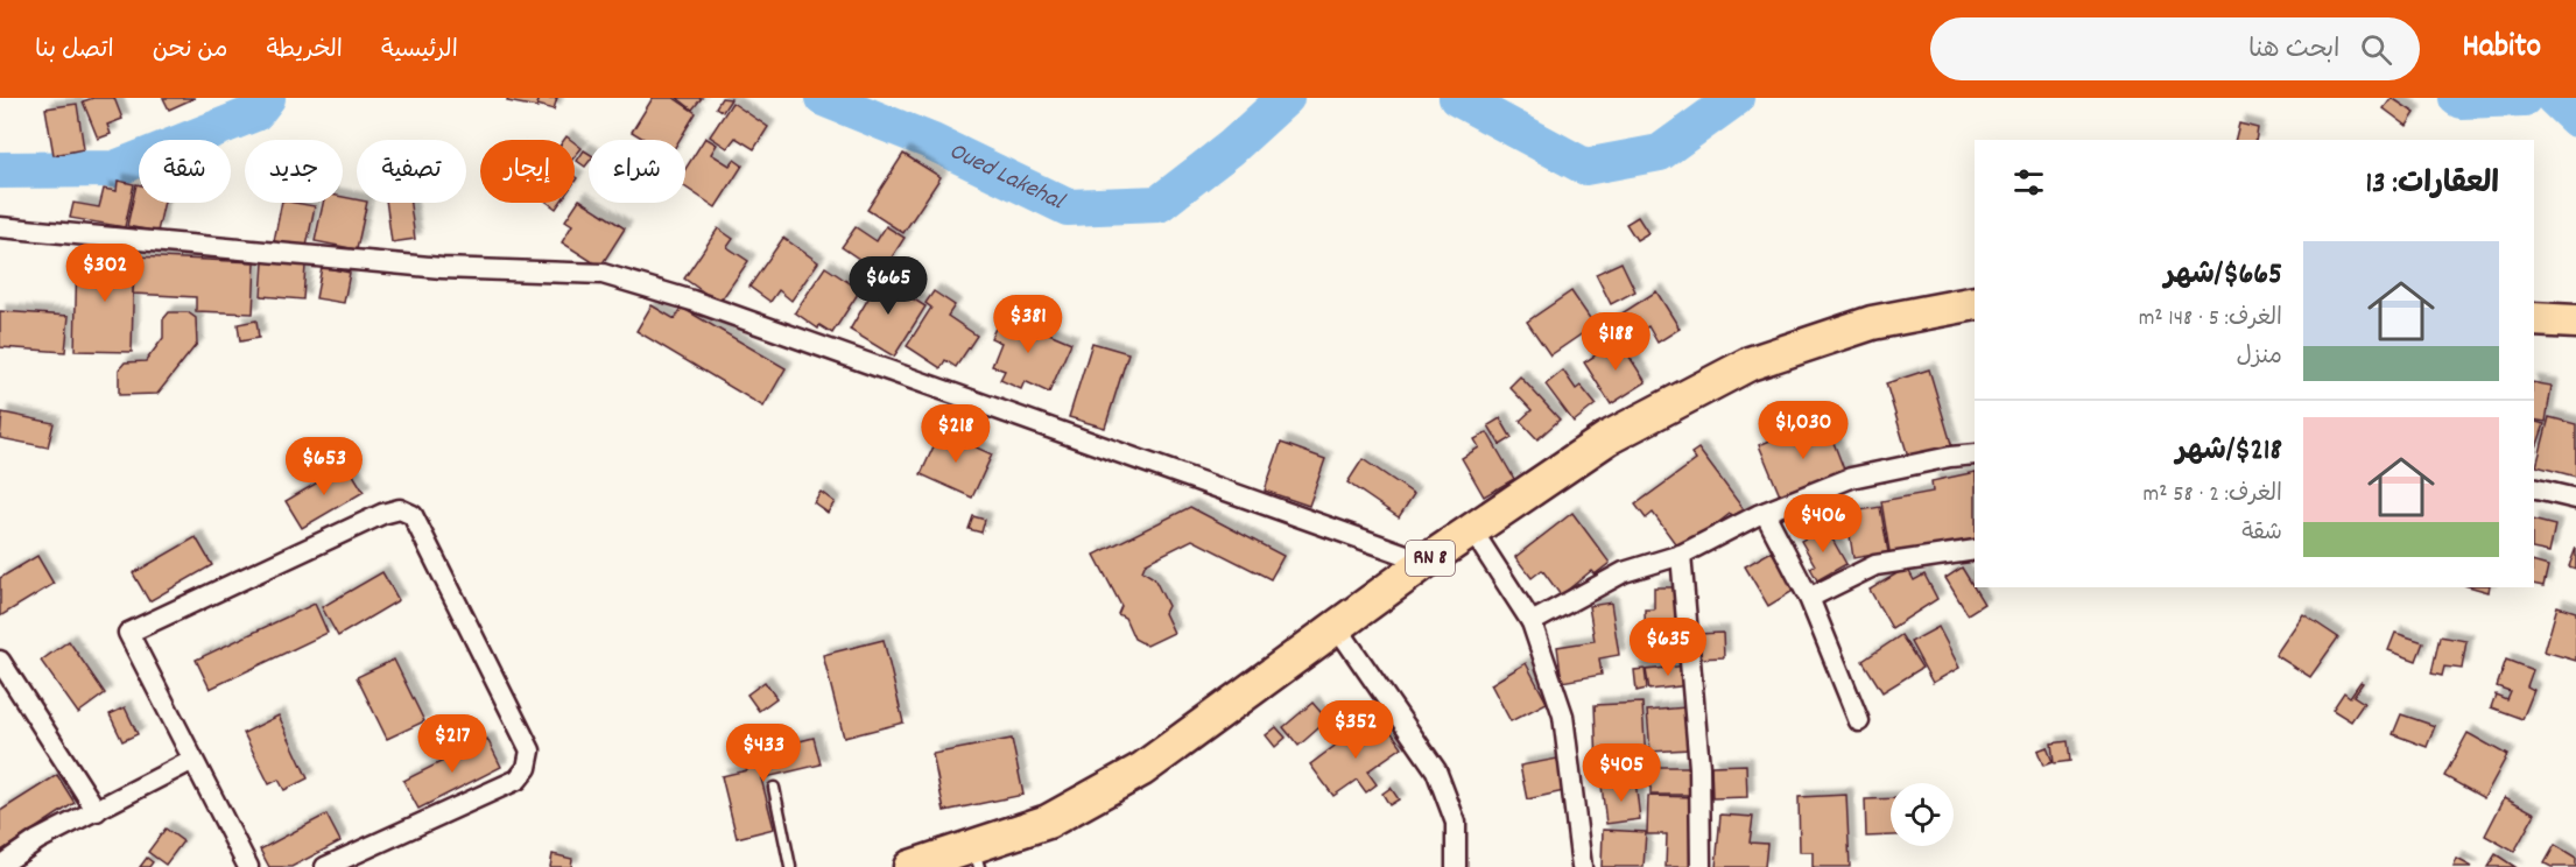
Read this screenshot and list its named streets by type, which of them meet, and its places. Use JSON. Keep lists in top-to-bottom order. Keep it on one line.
{"streets":{"highway":["RN 8"]},"water":["Oued Lakehal"],"page":{"header":"Habito","search":"ابحث هنا","nav":["الرئيسية","الخريطة","من نحن","اتصل بنا"],"chip":["شراء","إيجار","تصفية","جديد","شقة"],"heading":"العقارات: 13","list":[{"name":"$665/شهر","note":"الغرف: 5 · 148 m² · منزل"},{"name":"$218/شهر","note":"الغرف: 2 · 58 m² · شقة"}],"price":["$302","$665","$381","$188","$1,030","$218","$653","$406","$635","$352","$217","$433","$405"]}}
